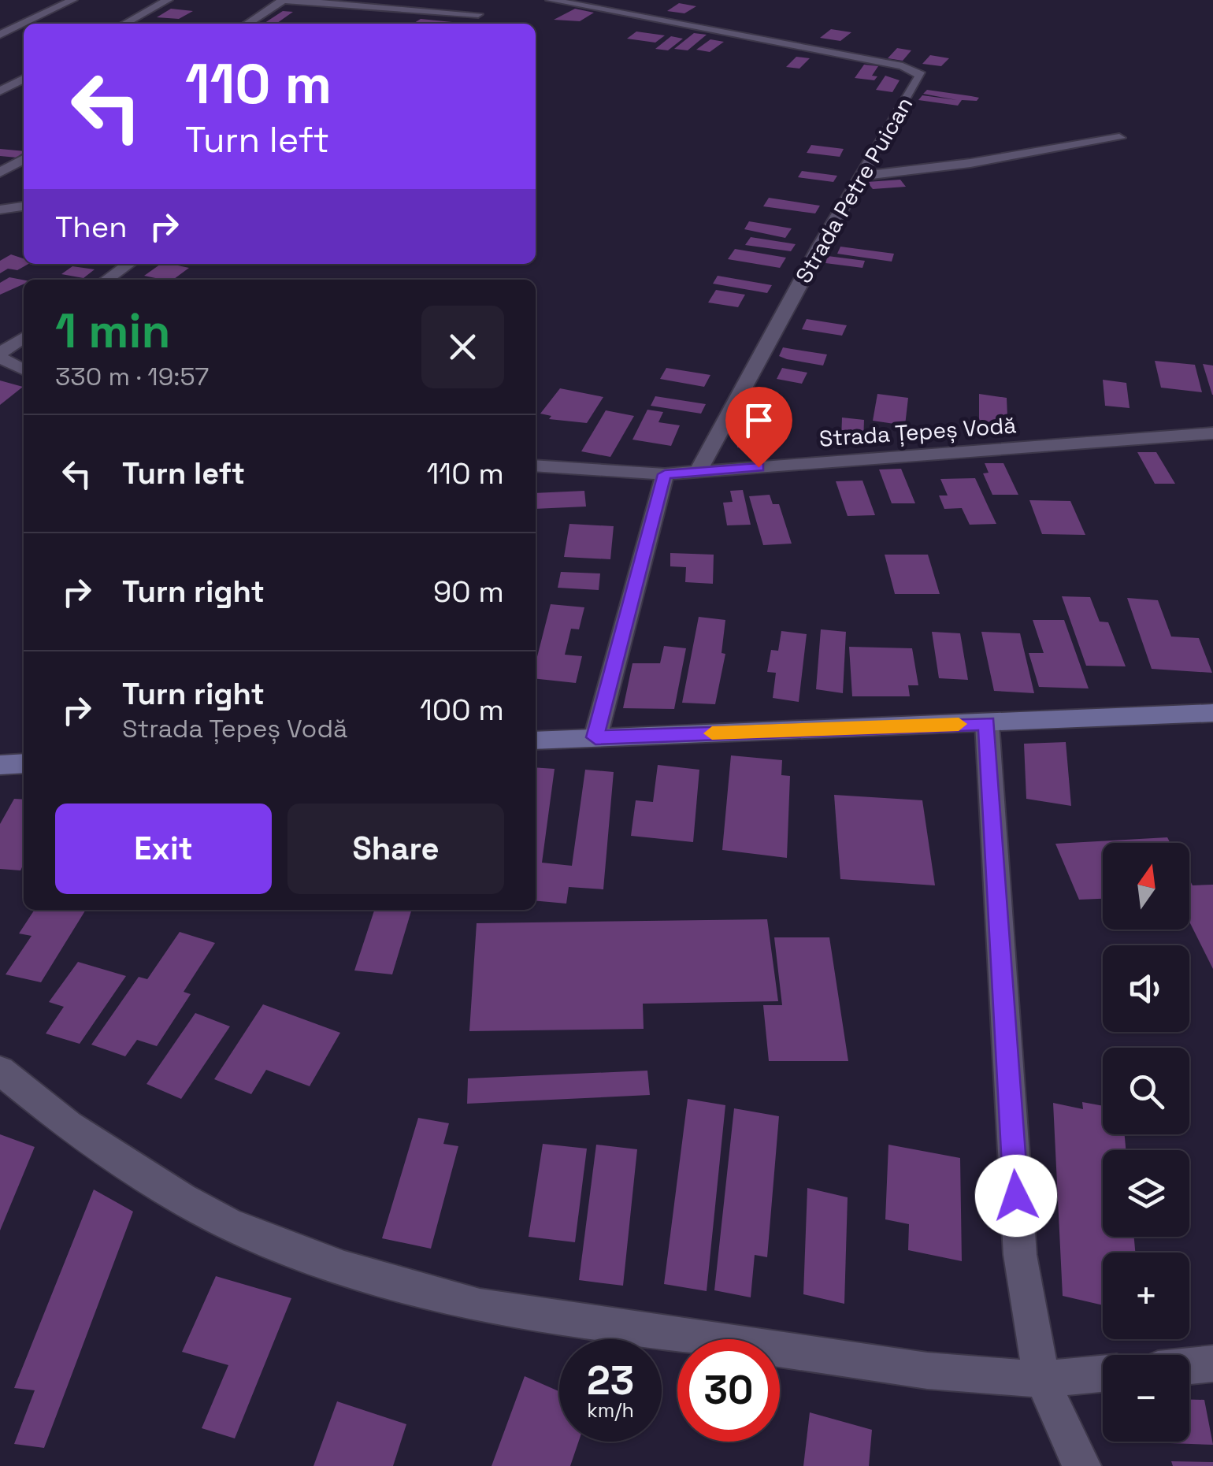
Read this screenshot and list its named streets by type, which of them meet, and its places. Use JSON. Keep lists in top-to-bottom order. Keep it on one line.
{"streets":{"street":["Strada Petre Puican","Strada Țepeș Vodă"]},"crossings":[["Strada Petre Puican","Strada Țepeș Vodă"]],"north":"top","page":{"turn":["110 m","Turn left"],"then":"Then","heading":["1 min","330 m · 19:57"],"list":[{"name":"Turn left","value":"110 m"},{"name":"Turn right","value":"90 m"},{"name":"Turn right","note":"Strada Țepeș Vodă","value":"100 m"}],"buttons":["Exit","Share"],"map_buttons":["+","−"],"speed":"23 km/h","limit":"30"}}
